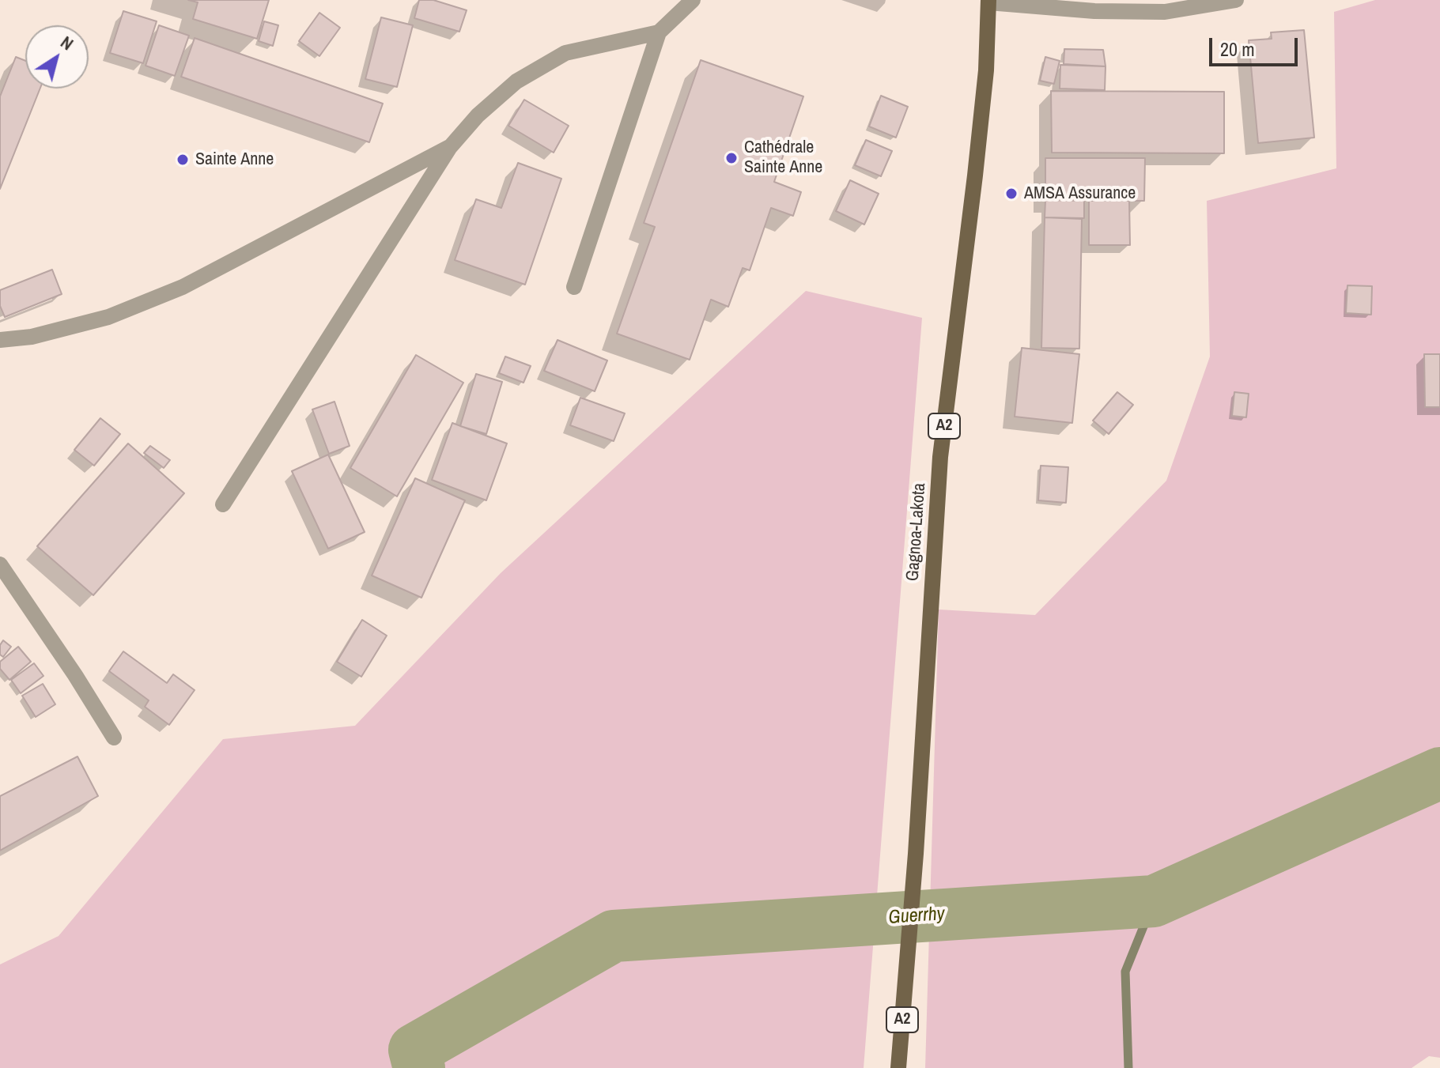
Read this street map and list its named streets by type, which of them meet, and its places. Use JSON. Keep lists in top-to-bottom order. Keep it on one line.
{"streets":{"main road":["A2","Gagnoa-Lakota"]},"water":["Guerrhy"],"places":["Cathédrale Sainte Anne","Sainte Anne","AMSA Assurance"],"scale_bar":"20 m","north":"top right"}
